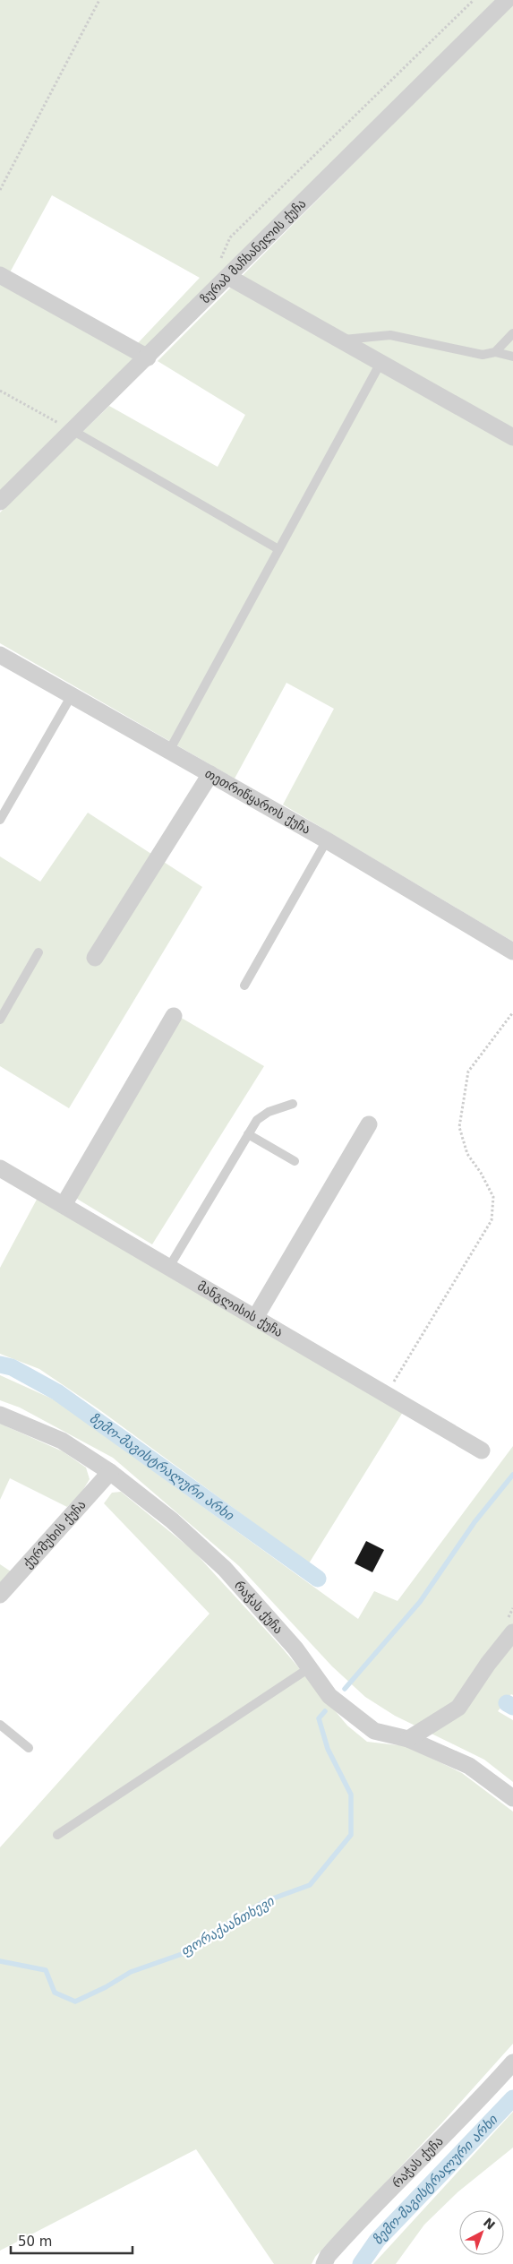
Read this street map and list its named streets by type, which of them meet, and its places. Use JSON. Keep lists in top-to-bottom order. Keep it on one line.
{"streets":{"street":["ზურაბ მაჩხანელის ქუჩა","თეთრიწყაროს ქუჩა","მანგლისის ქუჩა","ქურმუხის ქუჩა","რაჭას ქუჩა"]},"crossings":[["ქურმუხის ქუჩა","რაჭას ქუჩა"]],"water":["ზემო-მაგისტრალური არხი","ფორაქაანთხევი"],"scale_bar":"50 m","north":"top right"}
